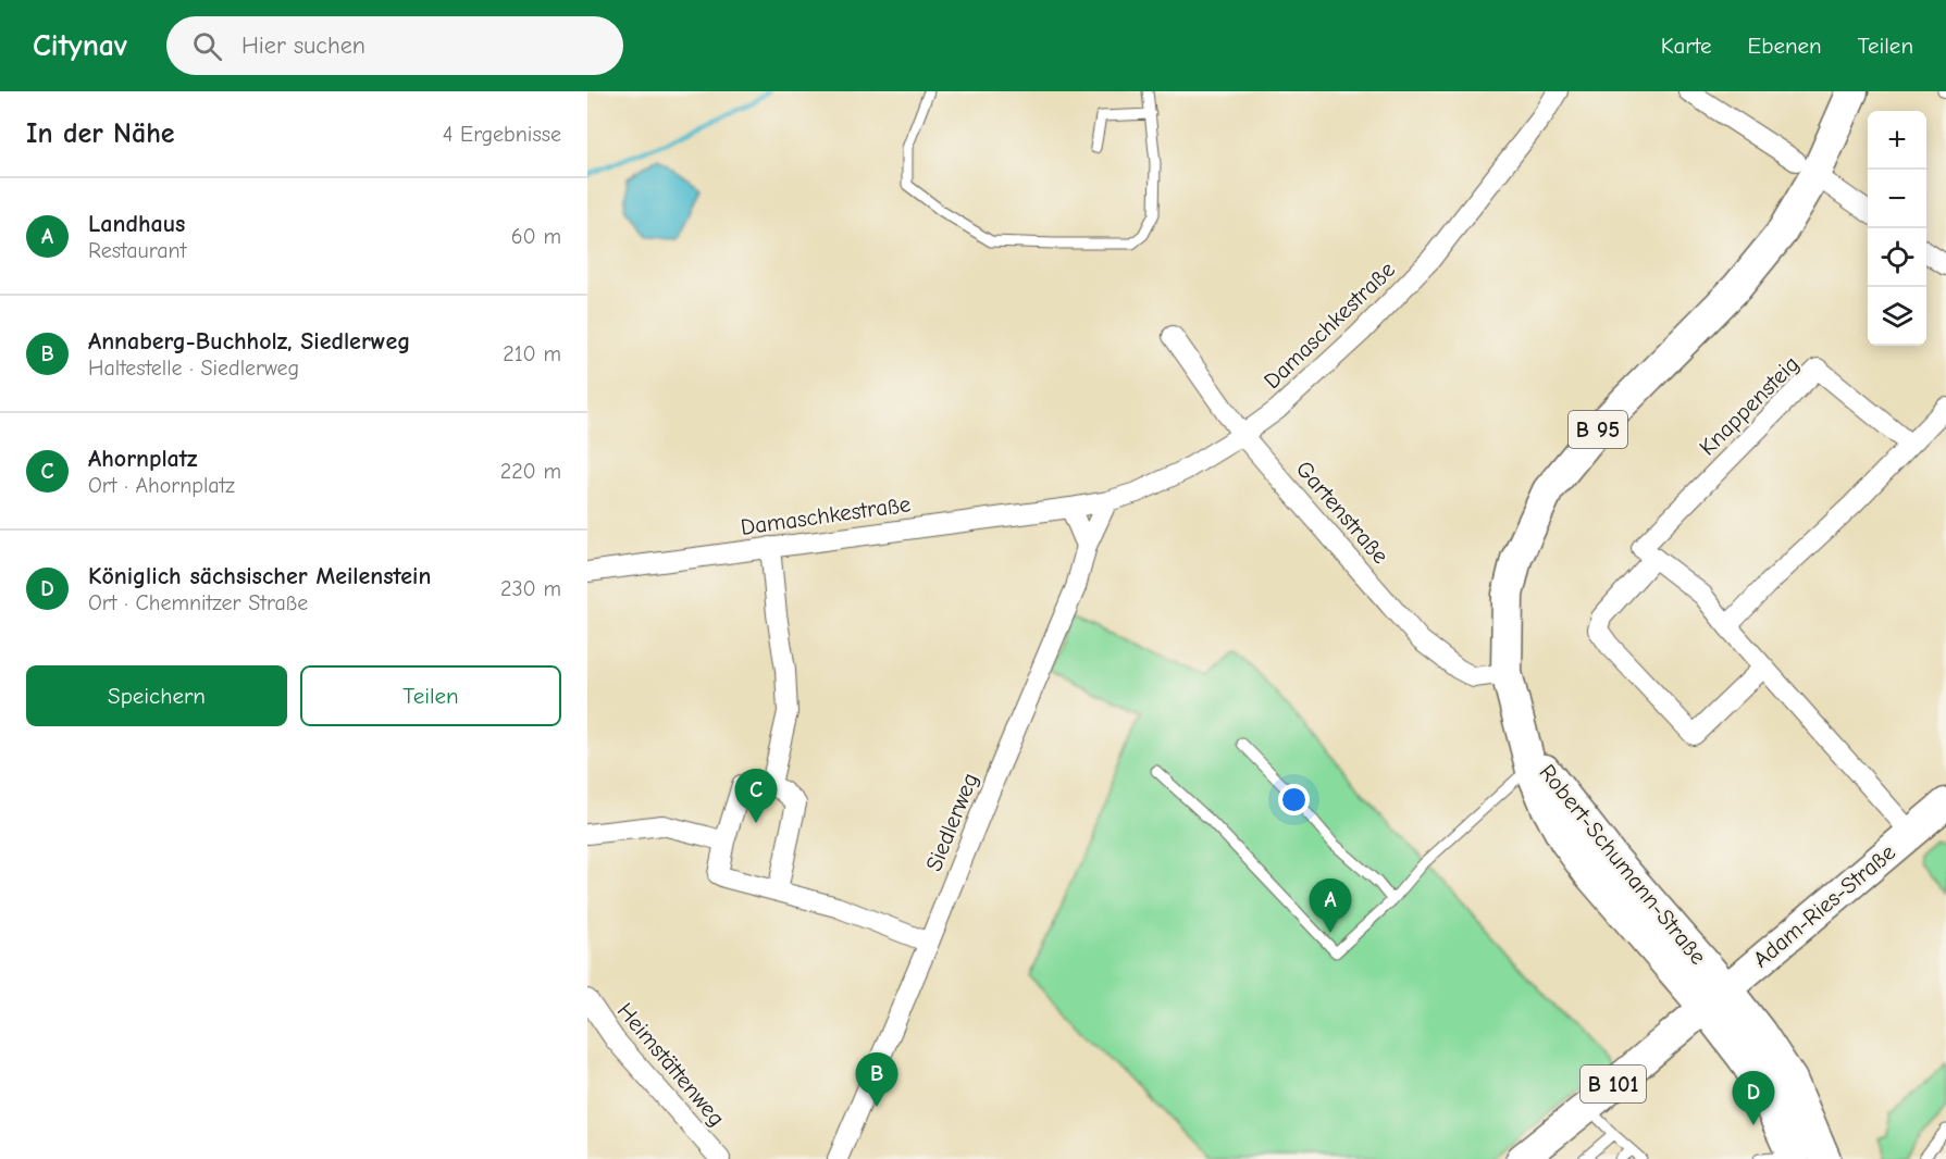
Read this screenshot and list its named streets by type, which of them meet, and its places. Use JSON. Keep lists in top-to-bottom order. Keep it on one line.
{"streets":{"main road":["B 95","Robert-Schumann-Straße","Adam-Ries-Straße","B 101"],"street":["Damaschkestraße","Knappensteig","Gartenstraße","Siedlerweg","Heimstättenweg"]},"crossings":[["Damaschkestraße","Gartenstraße"],["Damaschkestraße","Siedlerweg"],["B 95","Robert-Schumann-Straße"],["B 95","Adam-Ries-Straße"],["B 95","B 101"],["Gartenstraße","Robert-Schumann-Straße"],["Robert-Schumann-Straße","Adam-Ries-Straße"],["Robert-Schumann-Straße","B 101"],["Adam-Ries-Straße","B 101"]],"page":{"header":"Citynav","search":"Hier suchen","nav":["Karte","Ebenen","Teilen"],"heading":["In der Nähe","4 Ergebnisse"],"map_buttons":["+","−"],"list":[{"mark":"A","name":"Landhaus","note":"Restaurant","value":"60 m"},{"mark":"B","name":"Annaberg-Buchholz, Siedlerweg","note":"Haltestelle · Siedlerweg","value":"210 m"},{"mark":"C","name":"Ahornplatz","note":"Ort · Ahornplatz","value":"220 m"},{"mark":"D","name":"Königlich sächsischer Meilenstein","note":"Ort · Chemnitzer Straße","value":"230 m"}],"buttons":["Speichern","Teilen"],"pins":["C","A","B","D"]}}
